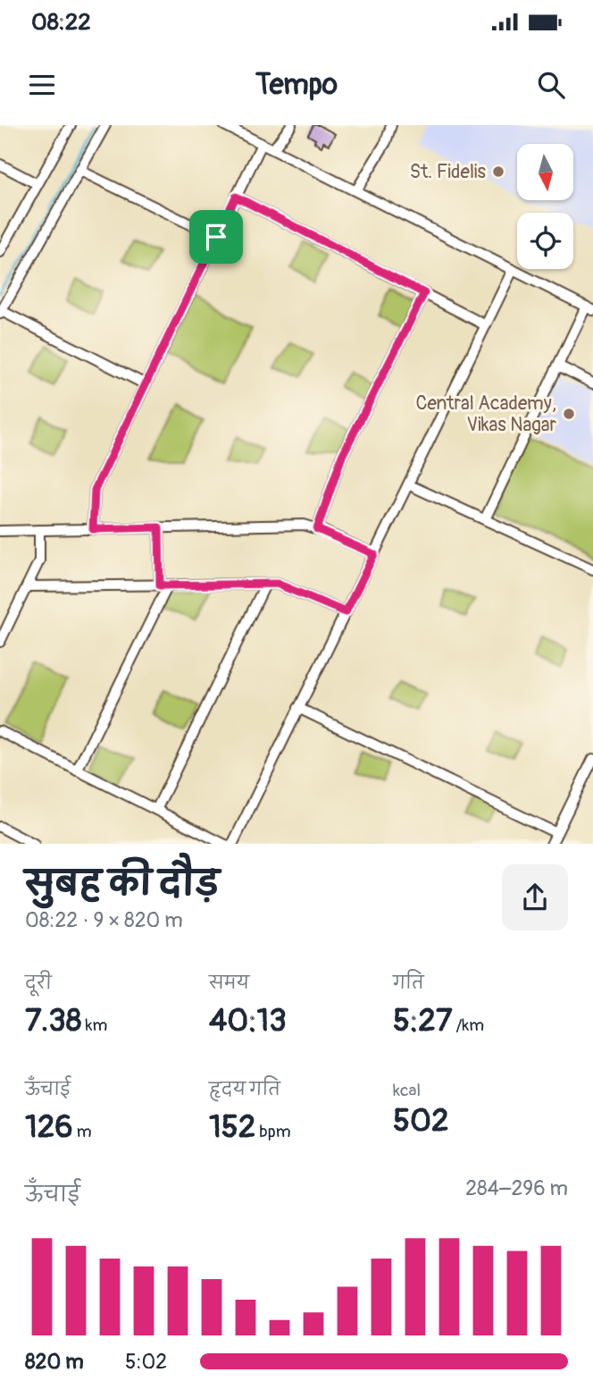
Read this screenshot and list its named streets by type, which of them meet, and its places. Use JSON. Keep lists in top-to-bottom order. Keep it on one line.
{"places":["St. Fidelis","Central Academy, Vikas Nagar"],"north":"bottom","page":{"status":"08:22","header":"Tempo","heading":["सुबह की दौड़","08:22 · 9 × 820 m"],"stats":[["दूरी","7.38 km"],["समय","40:13"],["गति","5:27 /km"],["ऊँचाई","126 m"],["हृदय गति","152 bpm"],["kcal","502"]],"chart":["ऊँचाई","284–296 m"],"list":[{"name":"820 m","note":"5:02"}]}}
